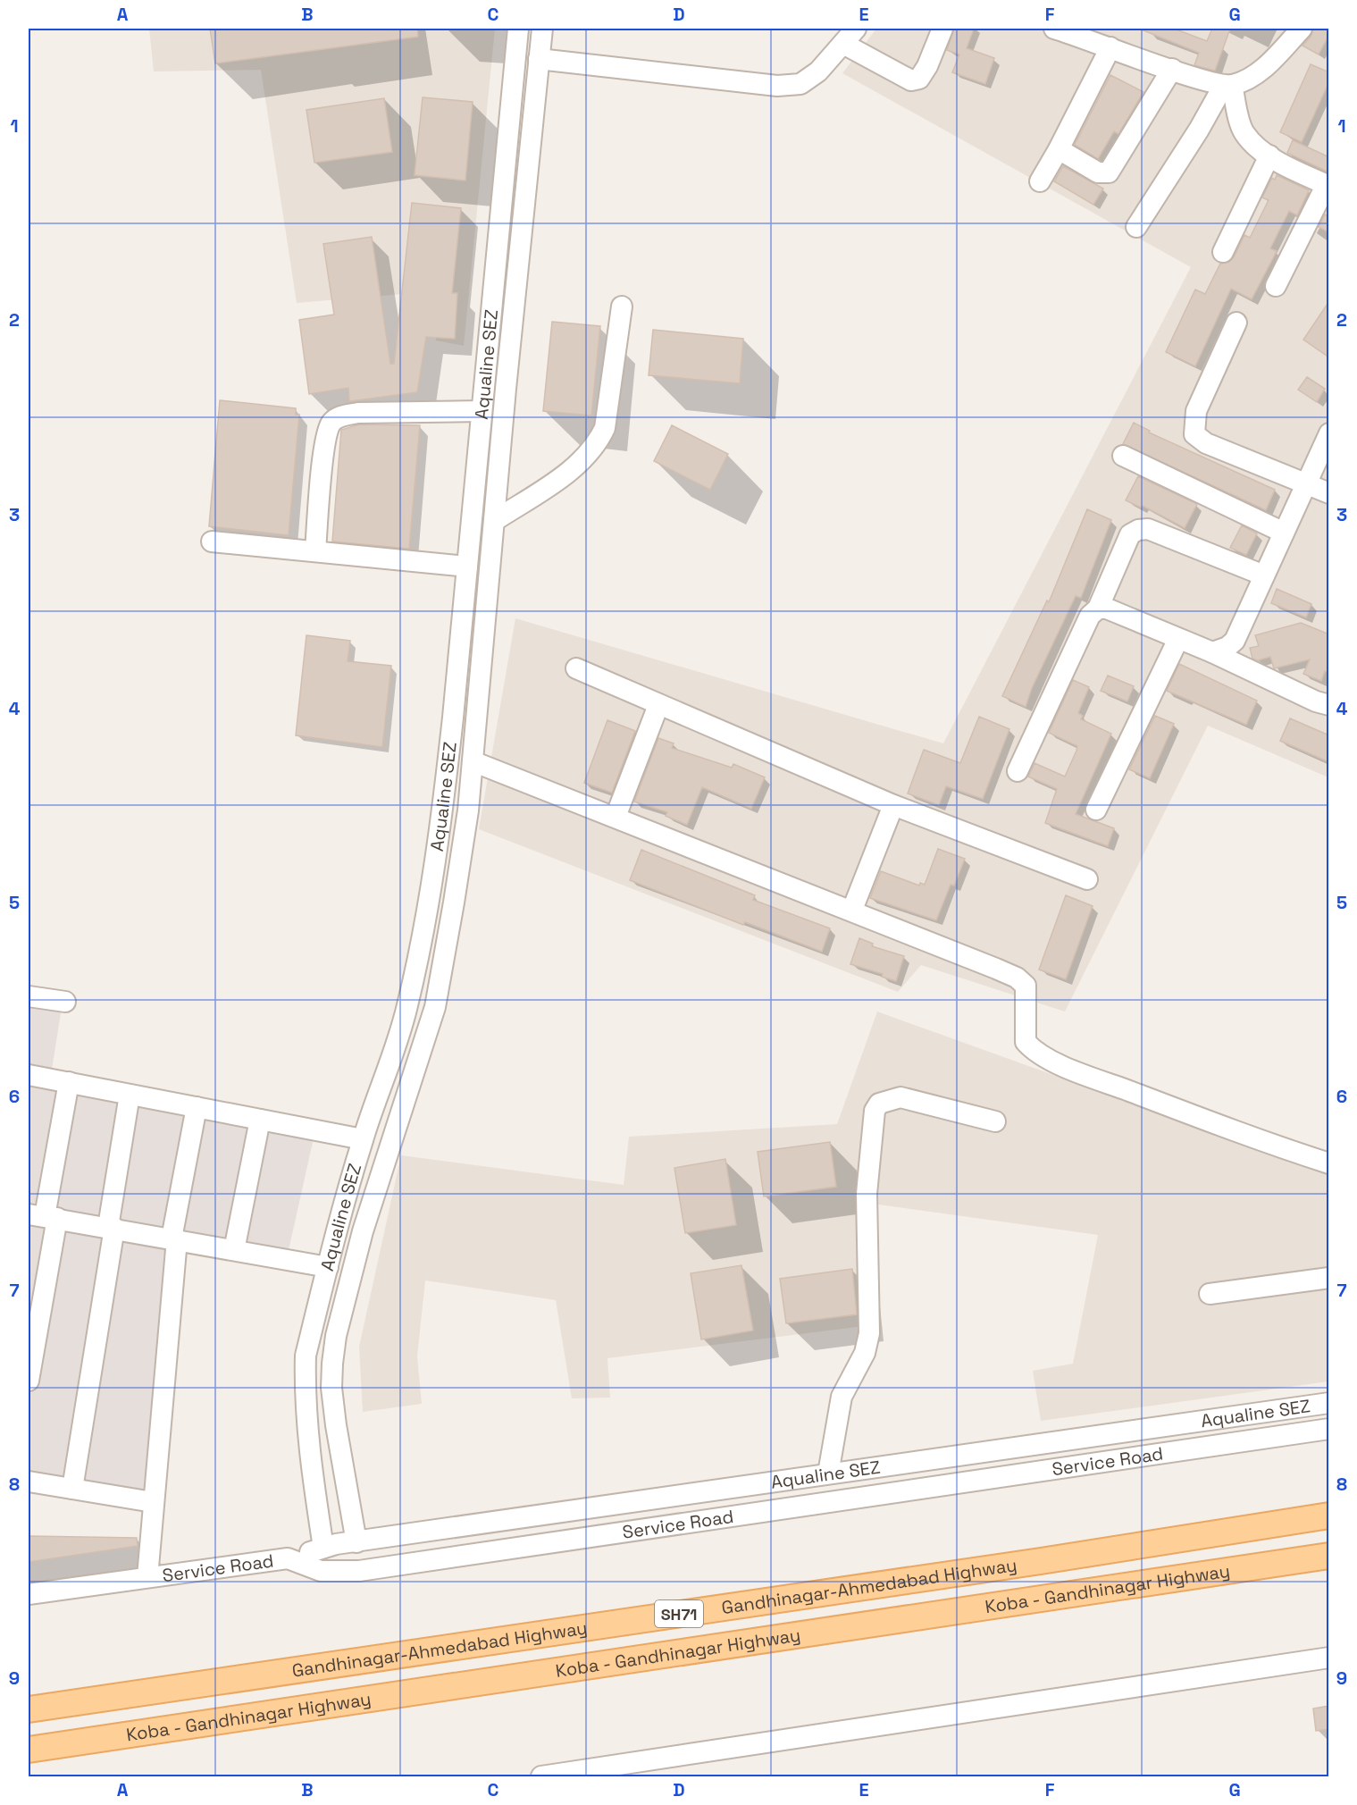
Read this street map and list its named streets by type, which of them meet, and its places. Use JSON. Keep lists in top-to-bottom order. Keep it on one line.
{"streets":{"main road":["Gandhinagar-Ahmedabad Highway","Koba - Gandhinagar Highway","SH71"],"street":["Aqualine SEZ","Service Road"]},"crossings":[["Aqualine SEZ","Service Road"]],"grid":{"columns":["A","B","C","D","E","F","G"],"rows":["1","2","3","4","5","6","7","8","9"]}}
